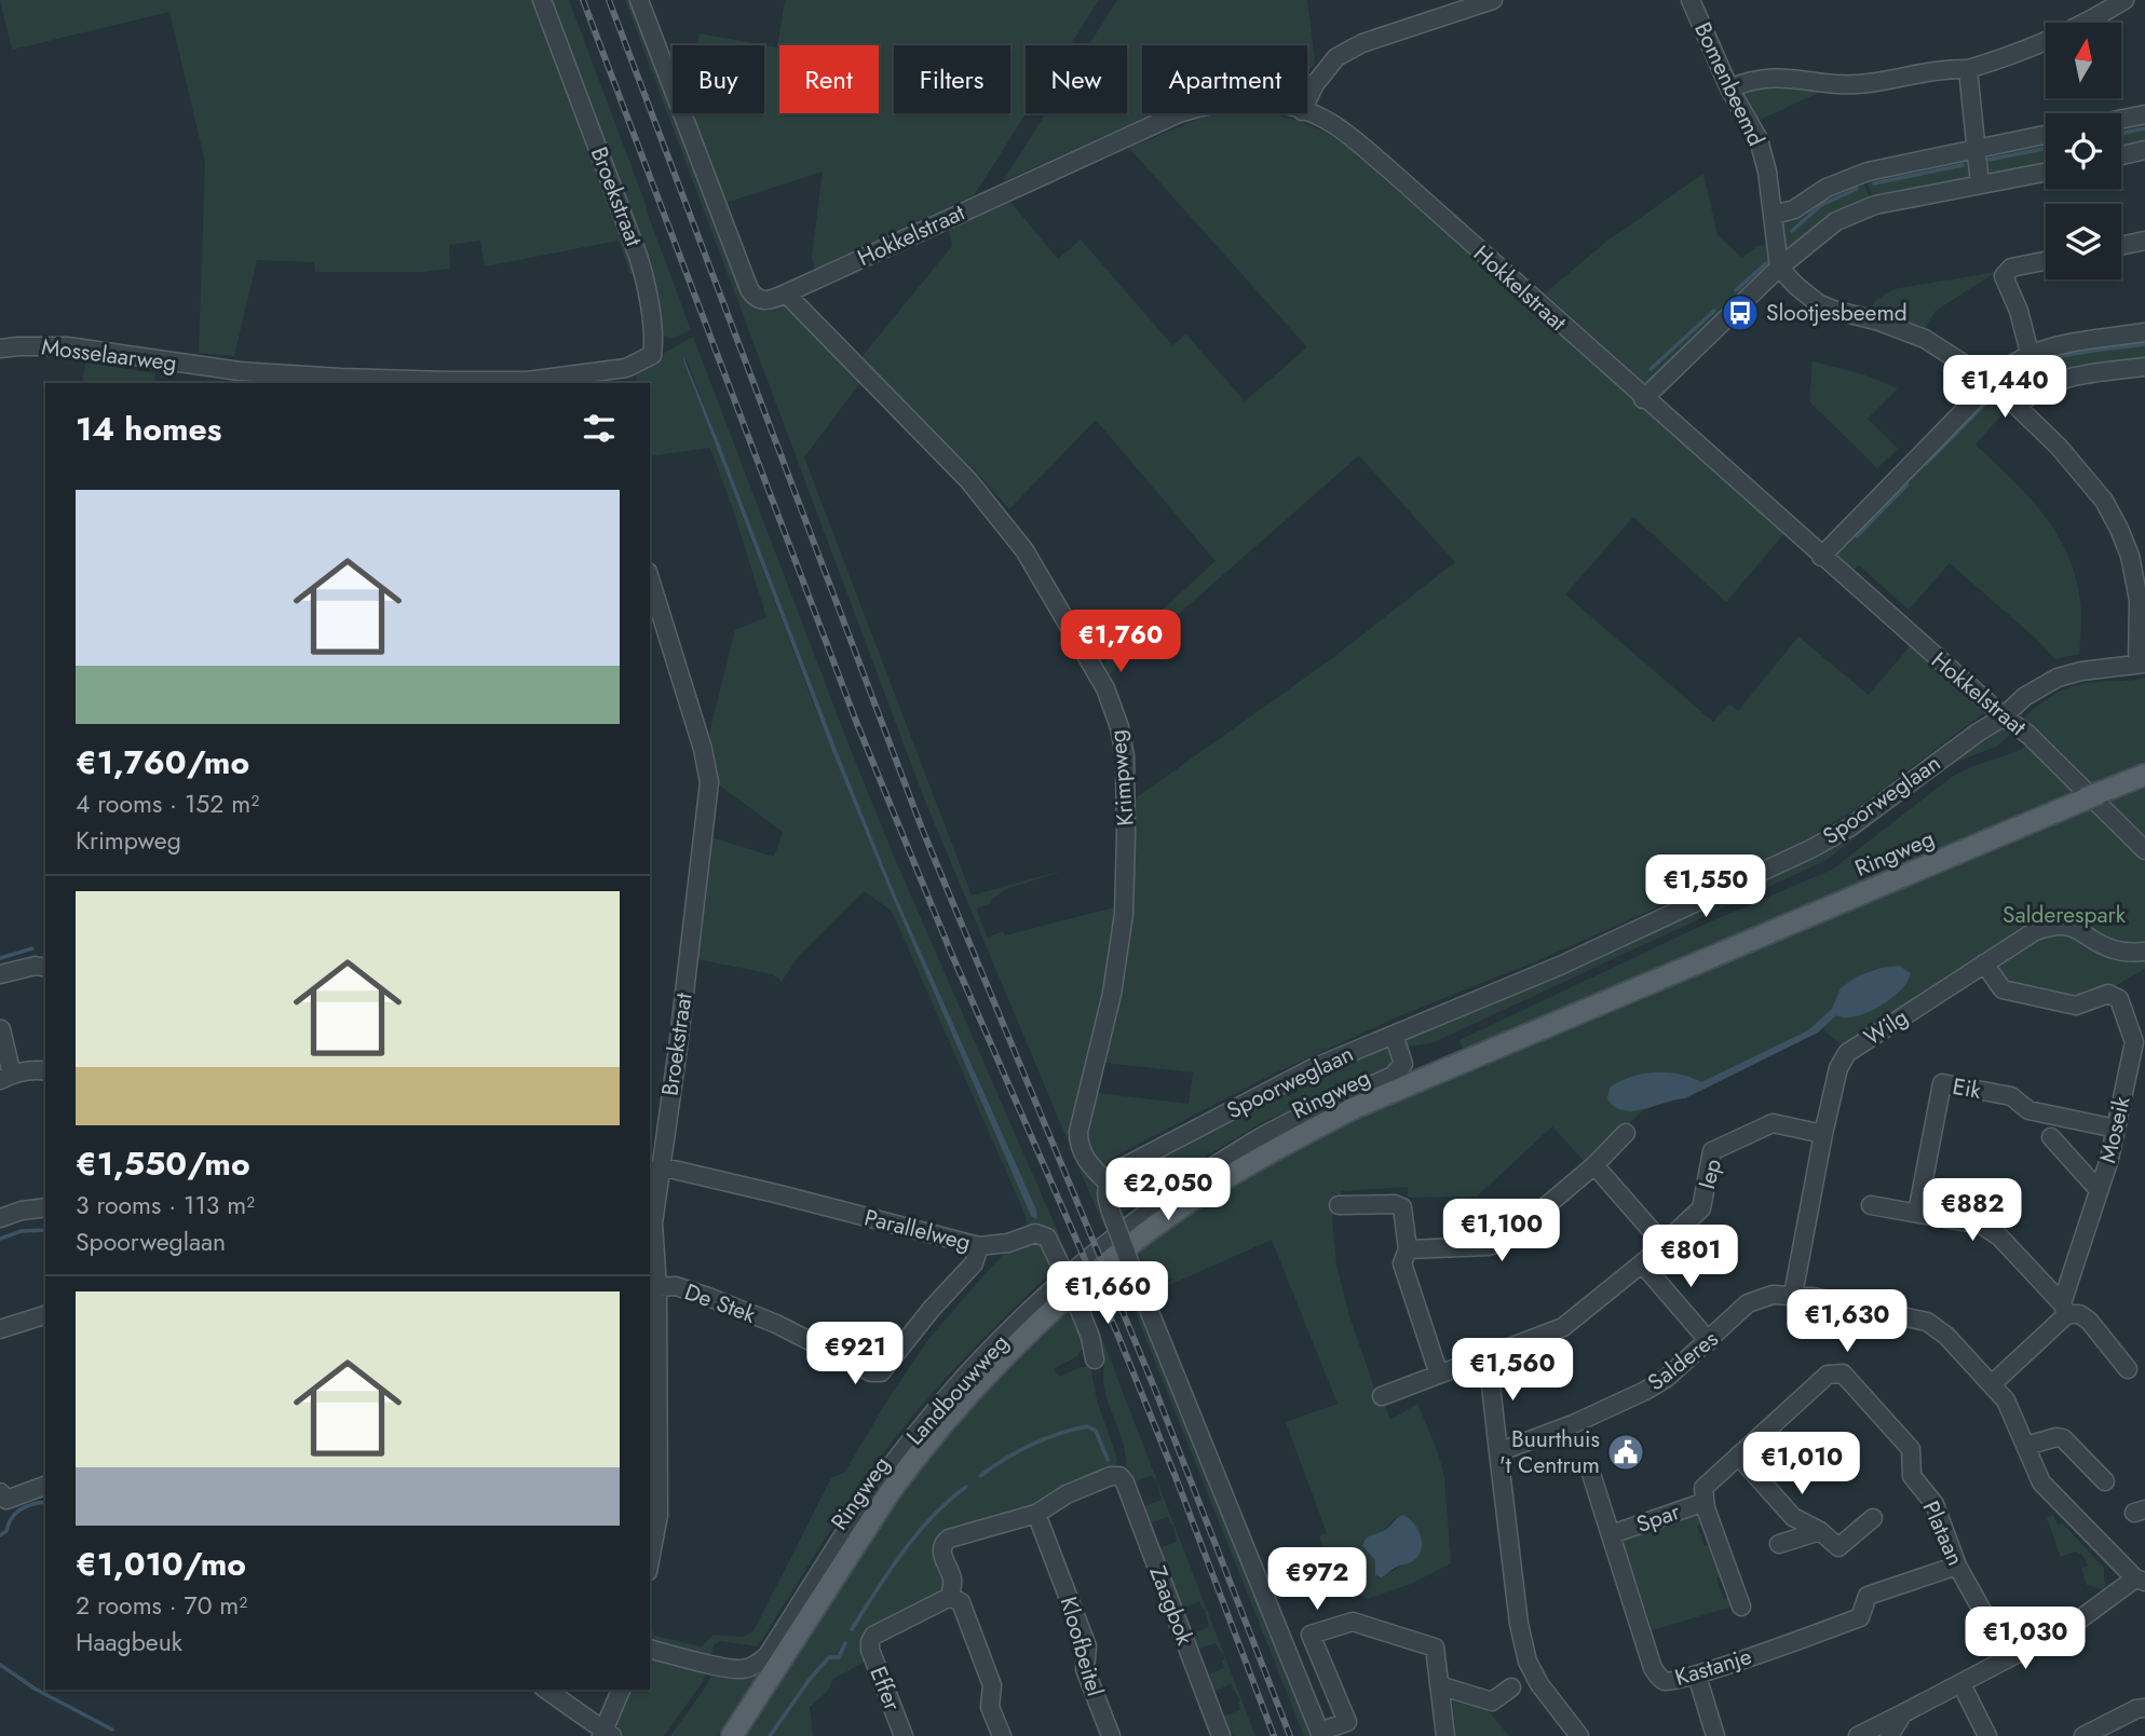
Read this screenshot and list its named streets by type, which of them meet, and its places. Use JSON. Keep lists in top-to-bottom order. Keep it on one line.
{"streets":{"main road":["Ringweg"],"street":["Bomenbeemd","Broekstraat","Hokkelstraat","Mosselaarweg","Krimpweg","Spoorweglaan","Wilg","Eik","Moseik","Iep","Parallelweg","De Stek","Salderes","Landbouwweg","Spar","Plataan","Zaagbok","Kloofbeitel","Kastanje","Effer"]},"crossings":[["Broekstraat","Mosselaarweg"],["Broekstraat","Parallelweg"],["Broekstraat","De Stek"],["Hokkelstraat","Krimpweg"],["Hokkelstraat","Spoorweglaan"],["Krimpweg","Spoorweglaan"],["Spoorweglaan","Landbouwweg"],["Wilg","Moseik"],["Wilg","Iep"],["Wilg","Salderes"],["Eik","Moseik"],["Moseik","Salderes"],["Parallelweg","De Stek"],["Spar","Plataan"],["Spar","Kastanje"],["Plataan","Kastanje"],["Zaagbok","Kloofbeitel"]],"parks":["Salderespark"],"places":{"bus stop":["Slootjesbeemd"],"public building":["Buurthuis 't Centrum"]},"north":"top","page":{"chip":["Buy","Rent","Filters","New","Apartment"],"price":["€1,440","€1,760","€1,550","€2,050","€882","€1,100","€801","€1,660","€1,630","€921","€1,560","€1,010","€972","€1,030"],"heading":"14 homes","list":[{"name":"€1,760/mo","note":"4 rooms · 152 m² · Krimpweg"},{"name":"€1,550/mo","note":"3 rooms · 113 m² · Spoorweglaan"},{"name":"€1,010/mo","note":"2 rooms · 70 m² · Haagbeuk"}]}}
